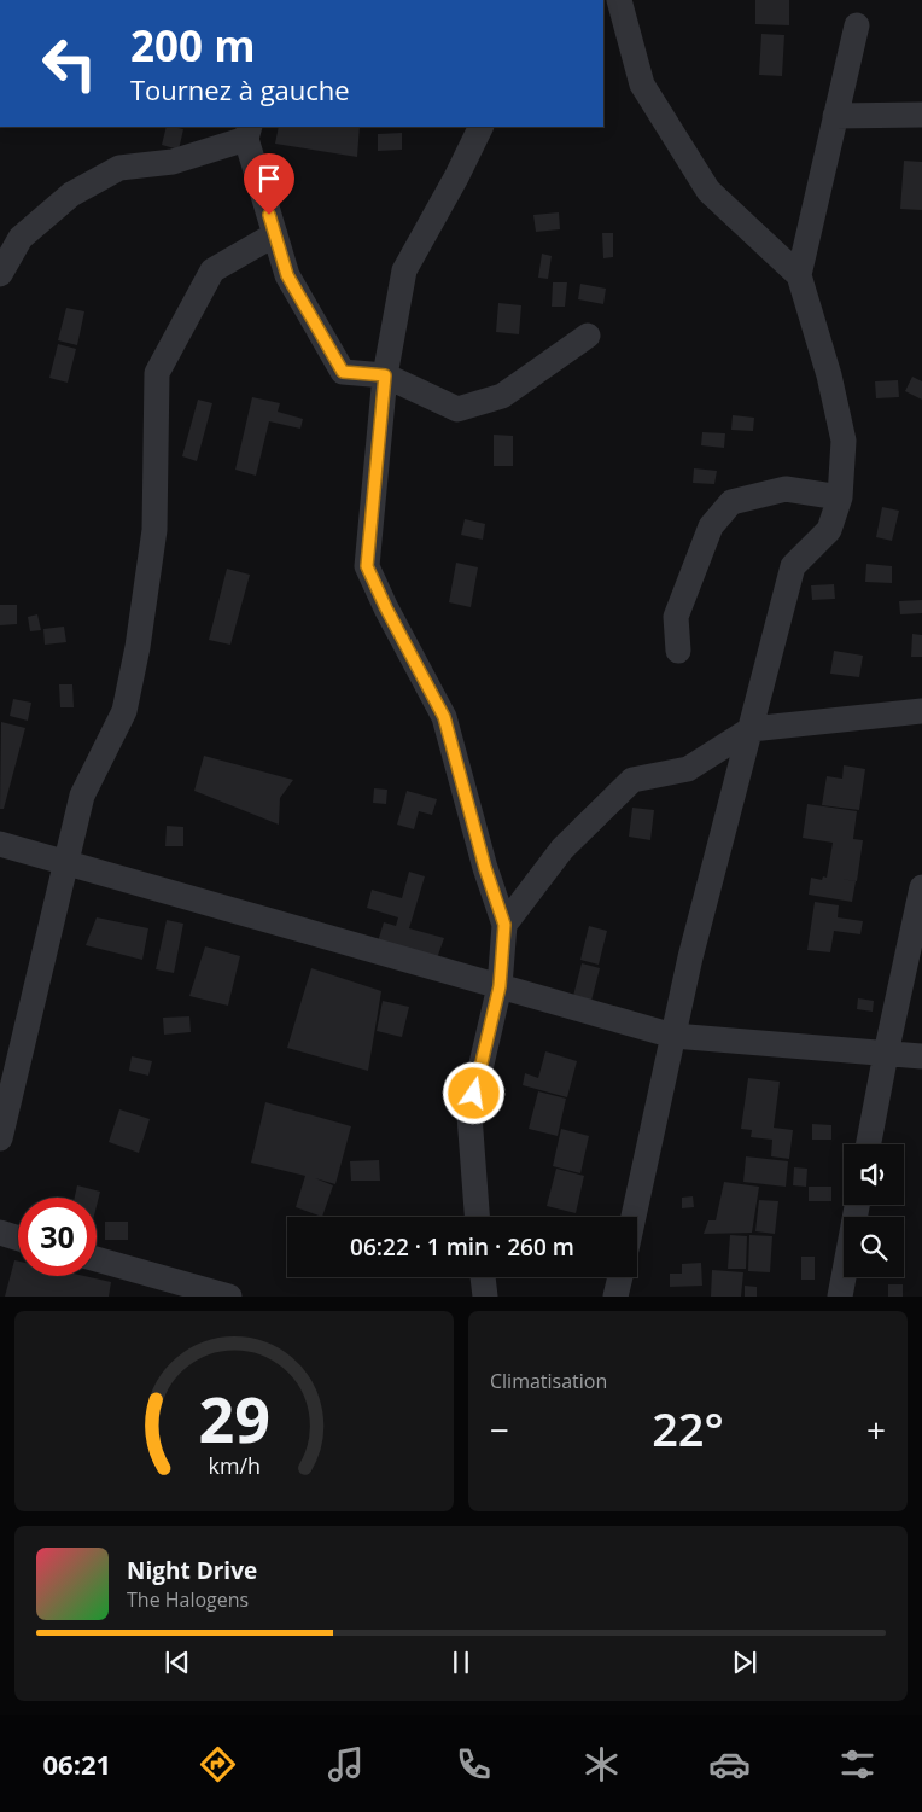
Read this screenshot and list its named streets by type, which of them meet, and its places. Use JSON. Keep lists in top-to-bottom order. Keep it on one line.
{"page":{"turn":["200 m","Tournez à gauche"],"limit":"30","trip":"06:22 · 1 min · 260 m","tile":"Climatisation","heat":["−","22°","+"],"song":["Night Drive","The Halogens"],"tabs":"06:21","gauge":["29","km/h"]}}
